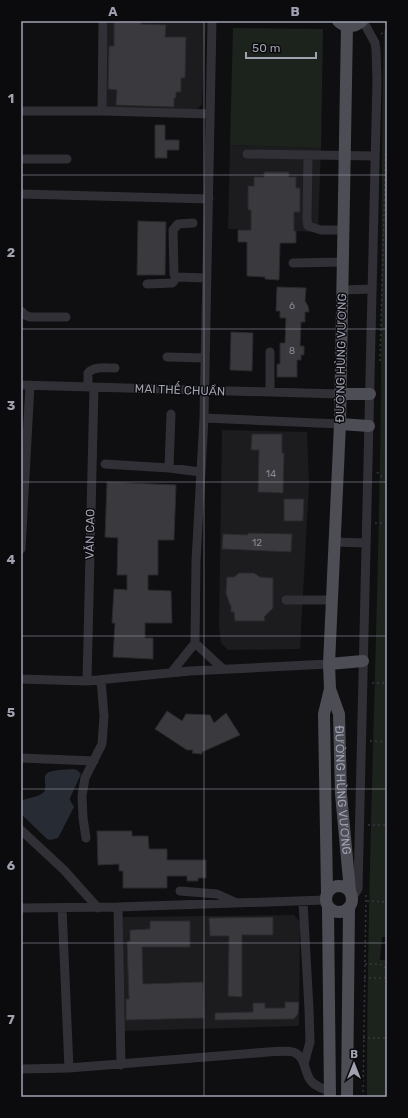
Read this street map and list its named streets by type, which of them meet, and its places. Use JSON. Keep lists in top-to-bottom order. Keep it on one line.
{"streets":{"main road":["ĐƯỜNG HÙNG VƯƠNG"],"street":["MAI THẾ CHUẨN","VĂN CAO"]},"crossings":[["ĐƯỜNG HÙNG VƯƠNG","MAI THẾ CHUẨN"],["MAI THẾ CHUẨN","VĂN CAO"]],"house_numbers":["6","8","14","12"],"scale_bar":"50 m","north":"top","grid":{"columns":["A","B"],"rows":["1","2","3","4","5","6","7"]}}
